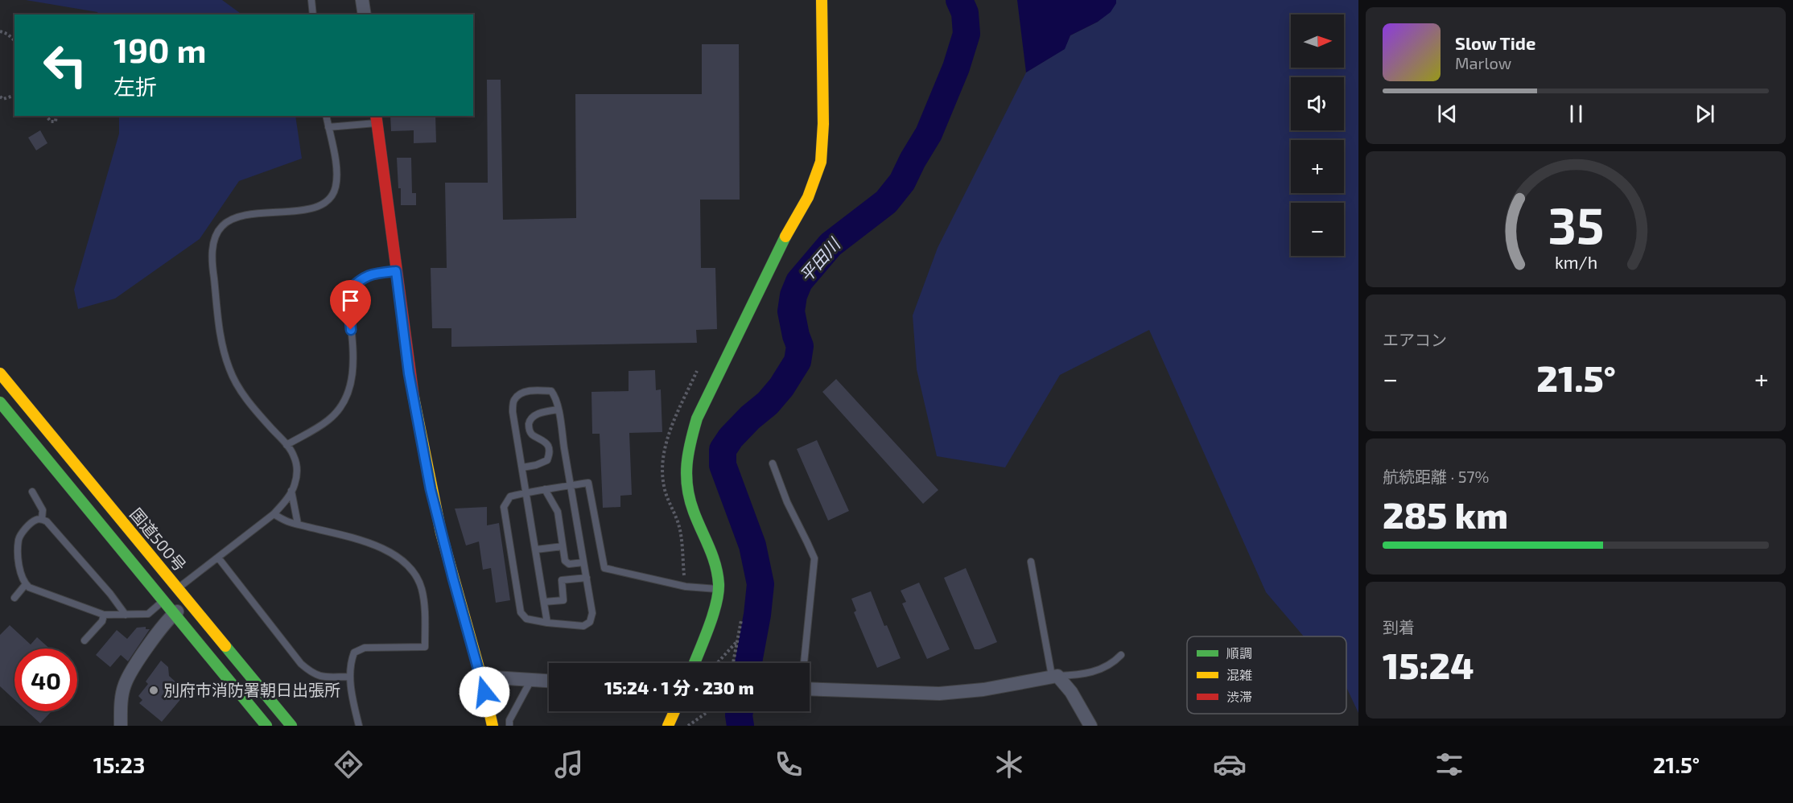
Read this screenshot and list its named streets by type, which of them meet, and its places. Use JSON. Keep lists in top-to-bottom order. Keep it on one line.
{"streets":{"main road":["国道500号"]},"water":["平田川"],"places":["別府市消防署朝日出張所"],"legend":["順調","混雑","渋滞"],"north":"right","page":{"map_buttons":["+","−"],"turn":["190 m","左折"],"song":["Slow Tide","Marlow"],"tile":["エアコン",["航続距離 · 57%","285 km"],["到着","15:24"]],"heat":["−","21.5°","+"],"limit":"40","trip":"15:24 · 1 分 · 230 m","tabs":["15:23","21.5°"],"gauge":["35","km/h"]}}
